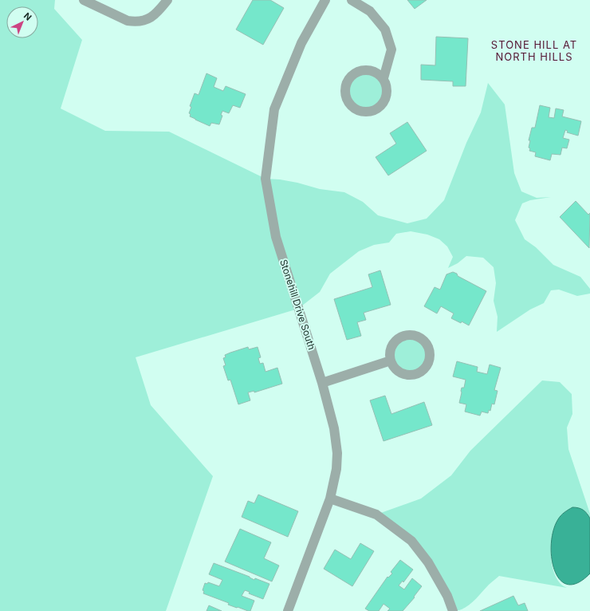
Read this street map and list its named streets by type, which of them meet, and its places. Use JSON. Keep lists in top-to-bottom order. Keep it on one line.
{"streets":{"street":["Stonehill Drive South"]},"districts":["STONE HILL AT NORTH HILLS"],"north":"top right"}
